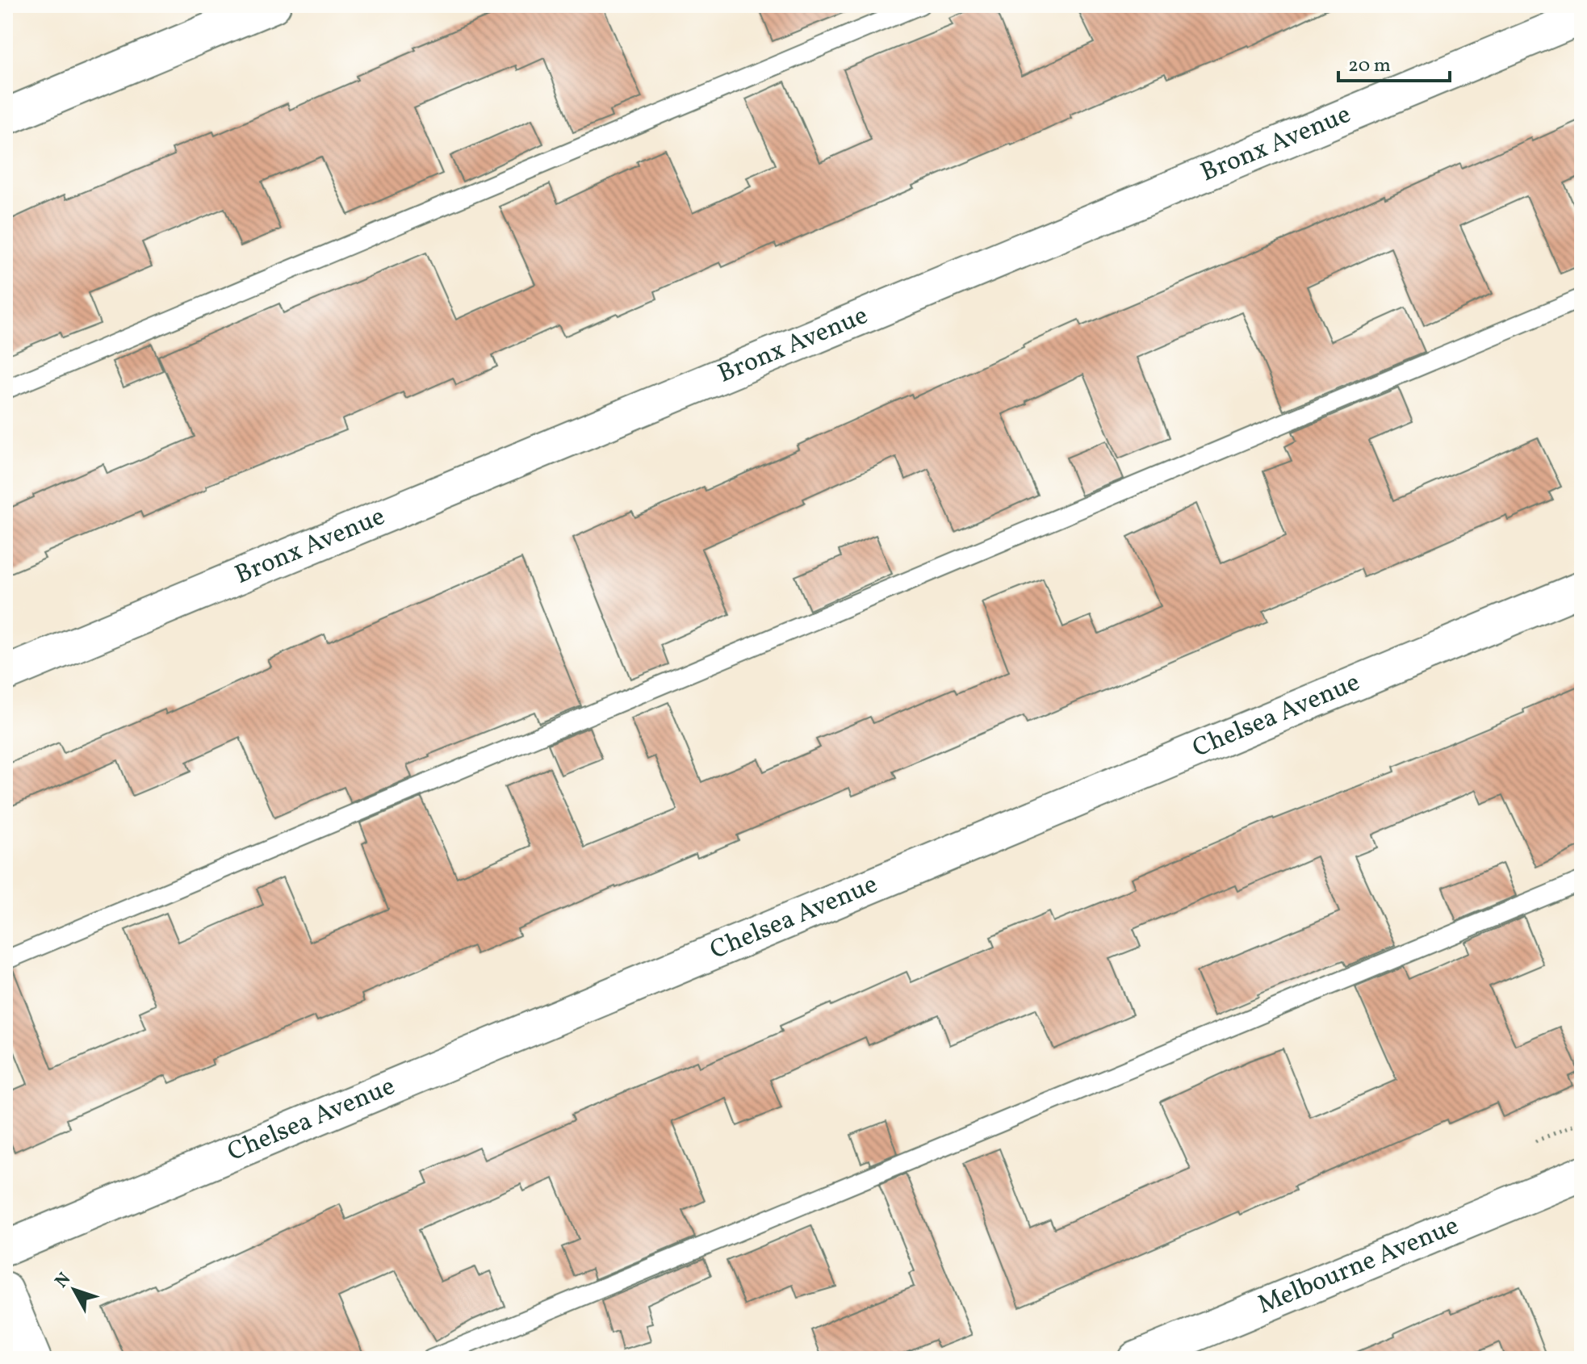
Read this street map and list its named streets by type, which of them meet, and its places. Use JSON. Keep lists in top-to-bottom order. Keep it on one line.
{"streets":{"street":["Bronx Avenue","Chelsea Avenue","Melbourne Avenue"]},"scale_bar":"20 m","north":"top left"}
